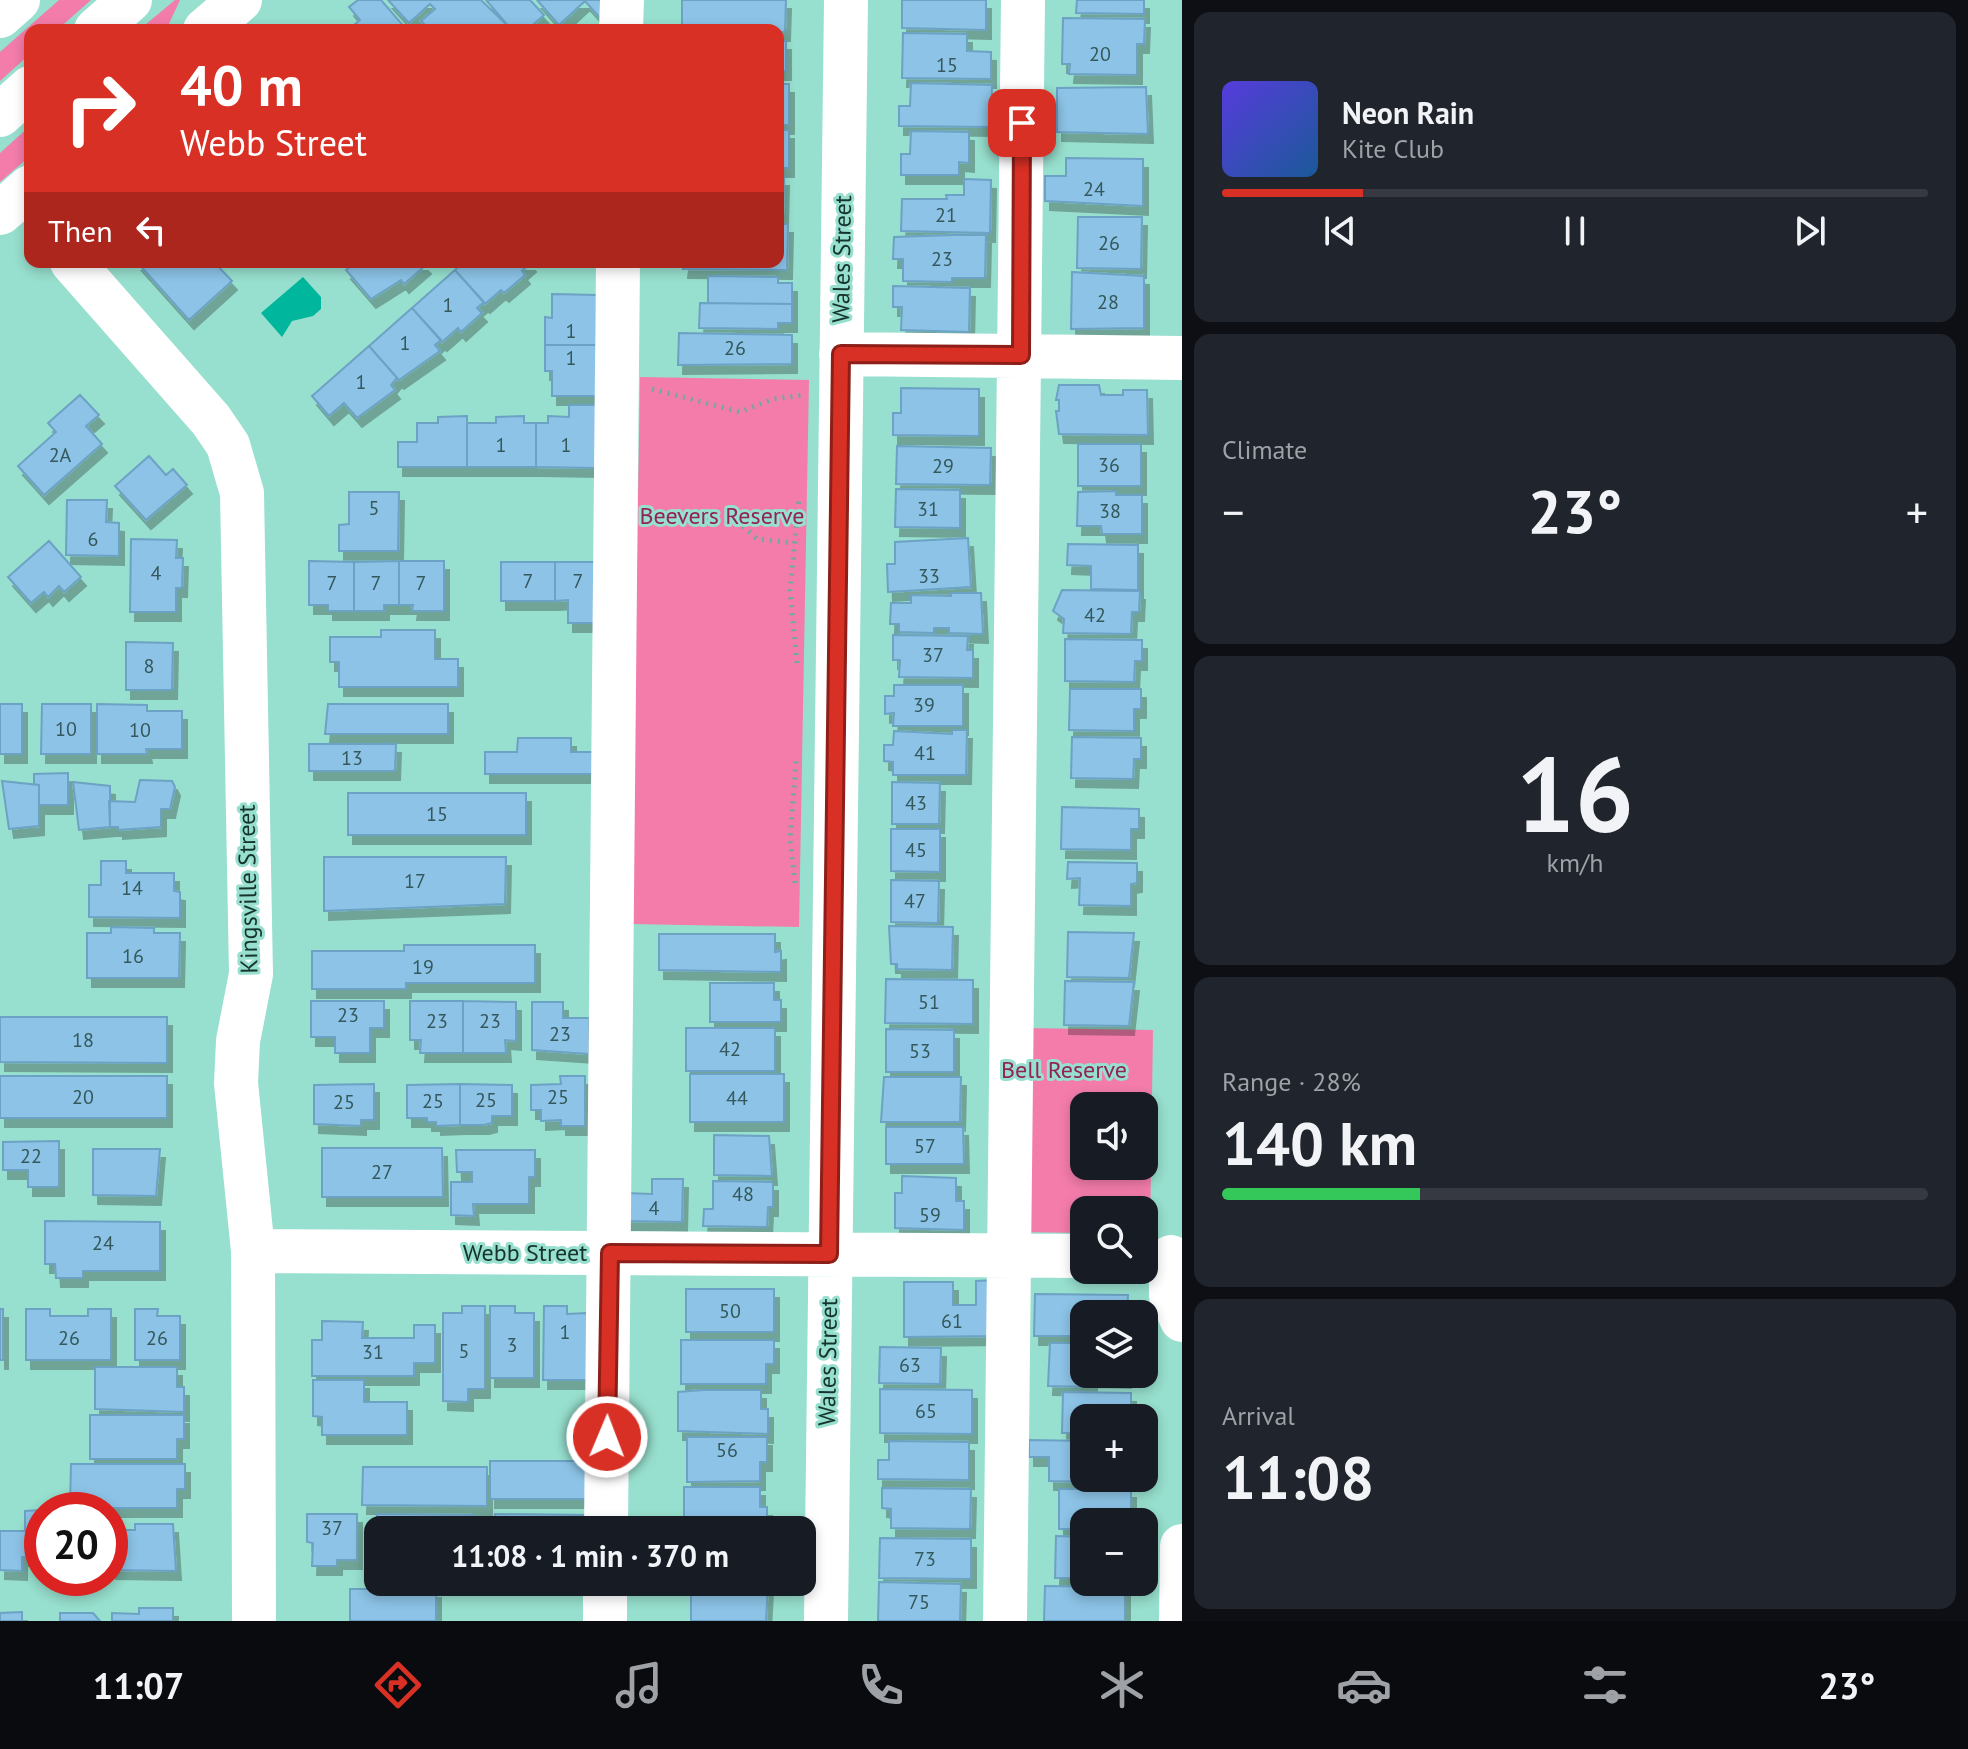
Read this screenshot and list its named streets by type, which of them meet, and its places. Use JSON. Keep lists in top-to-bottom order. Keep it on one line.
{"streets":{"main road":["Wales Street","Kingsville Street","Webb Street"]},"crossings":[["Wales Street","Webb Street"],["Kingsville Street","Webb Street"]],"parks":["Beevers Reserve","Bell Reserve"],"house_numbers":["20","15","24","21","26","23","28","1","1","1","26","1","1","1","1","2A","36","29","5","31","38","6","4","33","7","7","7","7","7","42","37","8","39","10","10","41","13","43","15","45","17","14","47","16","19","51","23","23","23","23","18","42","53","20","25","44","25","25","25","57","22","27","48","4","59","24","50","61","1","26","26","3","5","31","63","65","56","37","73","75"],"page":{"turn":["40 m","Webb Street"],"song":["Neon Rain","Kite Club"],"then":"Then","tile":["Climate",["16","km/h"],["Range · 28%","140 km"],["Arrival","11:08"]],"heat":["−","23°","+"],"map_buttons":["+","−"],"limit":"20","trip":"11:08 · 1 min · 370 m","tabs":["11:07","23°"]}}
